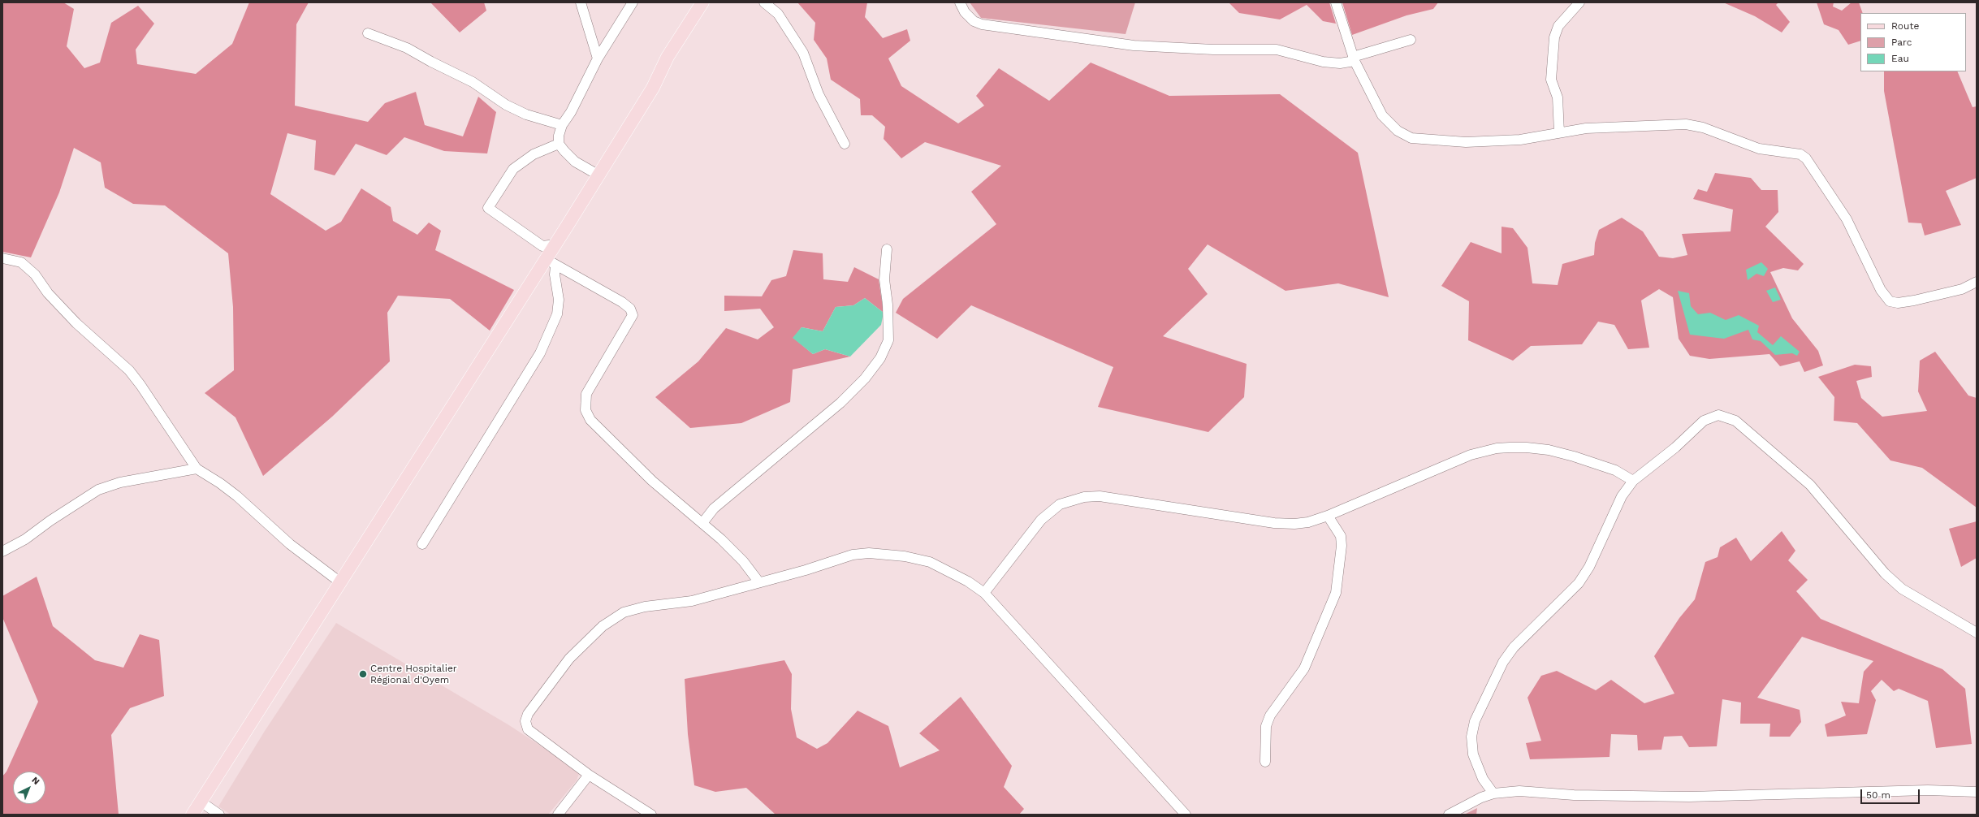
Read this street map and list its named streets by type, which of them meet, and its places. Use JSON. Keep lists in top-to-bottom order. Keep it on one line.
{"places":["Centre Hospitalier Régional d'Oyem"],"legend":["Route","Parc","Eau"],"scale_bar":"50 m","north":"top right"}
